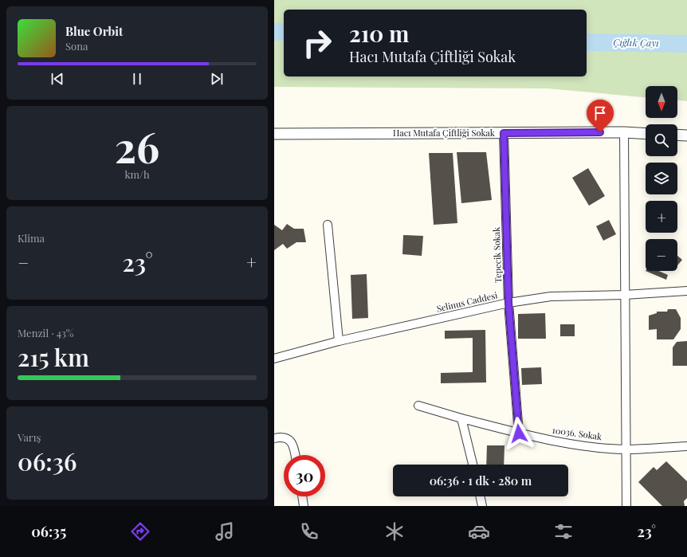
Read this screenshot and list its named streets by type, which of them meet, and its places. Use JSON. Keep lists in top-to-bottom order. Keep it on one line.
{"streets":{"street":["Hacı Mutafa Çiftliği Sokak","Tepecik Sokak","Selinus Caddesi","10036. Sokak"]},"crossings":[["Hacı Mutafa Çiftliği Sokak","Tepecik Sokak"],["Tepecik Sokak","Selinus Caddesi"],["Tepecik Sokak","10036. Sokak"]],"water":["Çığlık Çayı"],"north":"bottom","page":{"turn":["210 m","Hacı Mutafa Çiftliği Sokak"],"song":["Blue Orbit","Sona"],"map_buttons":["+","−"],"tile":[["26","km/h"],"Klima",["Menzil · 43%","215 km"],["Varış","06:36"]],"heat":["−","23°","+"],"limit":"30","trip":"06:36 · 1 dk · 280 m","tabs":["06:35","23°"]}}
